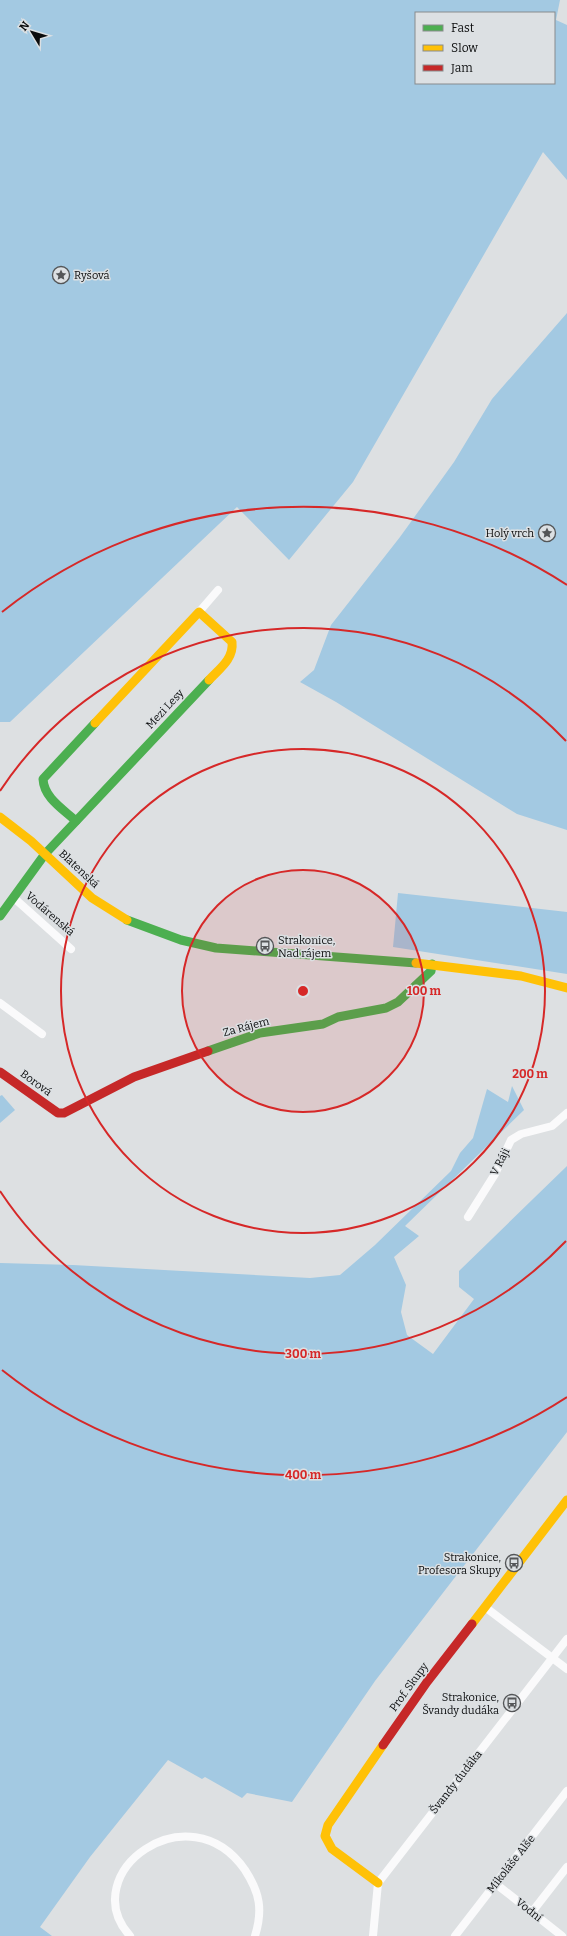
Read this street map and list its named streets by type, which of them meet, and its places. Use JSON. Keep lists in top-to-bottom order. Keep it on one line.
{"streets":{"street":["Mezi Lesy","Blatenská","Vodárenská","Za Rájem","Borová","V Ráji","Prof. Skupy","Švandy dudáka","Mikoláše Alše","Vodní"]},"crossings":[["Mezi Lesy","Blatenská"],["Mezi Lesy","Vodárenská"],["Blatenská","Vodárenská"],["Blatenská","Za Rájem"],["Za Rájem","Borová"],["Prof. Skupy","Švandy dudáka"],["Mikoláše Alše","Vodní"]],"places":{"place":["Ryšová","Holý vrch"],"bus stop":["Strakonice, Nad rájem","Strakonice, Profesora Skupy","Strakonice, Švandy dudáka"]},"legend":["Fast","Slow","Jam"],"north":"top left","rings":["100 m","200 m","300 m","400 m"]}
